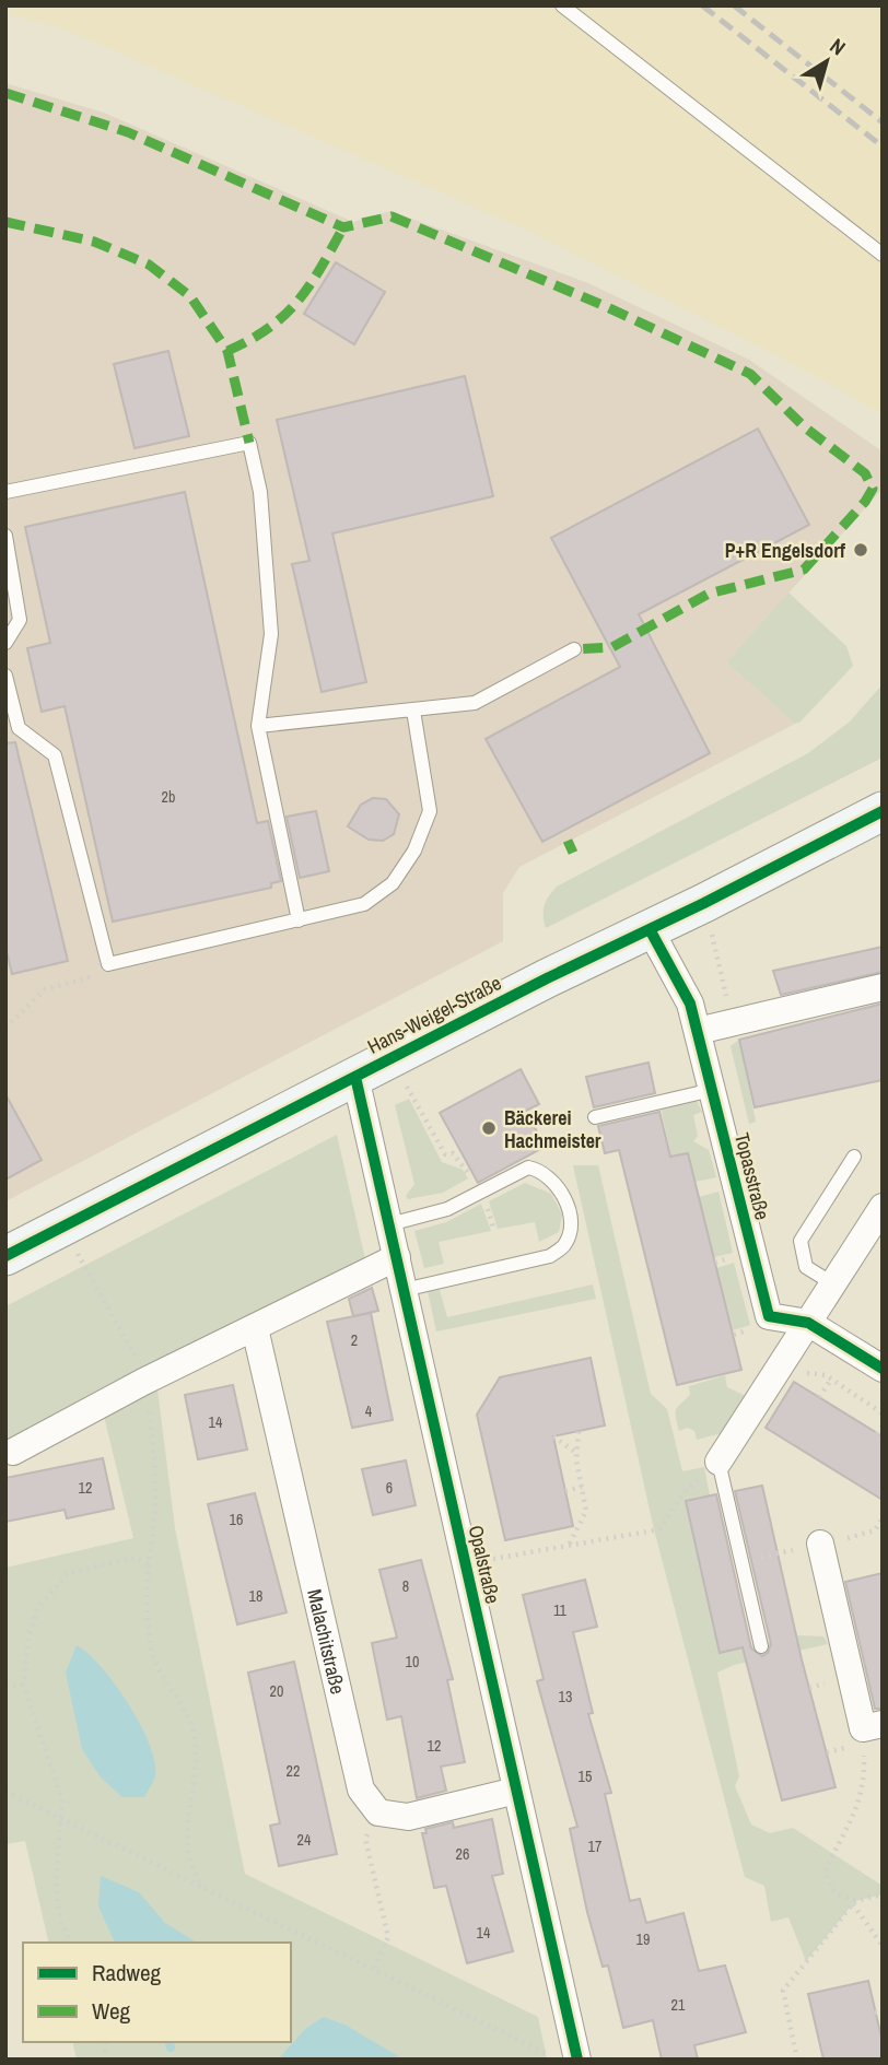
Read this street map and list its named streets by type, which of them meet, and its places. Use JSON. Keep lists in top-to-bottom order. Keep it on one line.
{"streets":{"street":["Hans-Weigel-Straße","Topasstraße","Opalstraße","Malachitstraße"]},"crossings":[["Hans-Weigel-Straße","Topasstraße"],["Hans-Weigel-Straße","Opalstraße"]],"places":["P+R Engelsdorf","Bäckerei Hachmeister"],"house_numbers":["2b","2","4","14","12","6","16","8","18","11","10","20","13","12","22","15","24","17","26","14","19","21"],"legend":["Radweg","Weg"],"north":"top right"}
